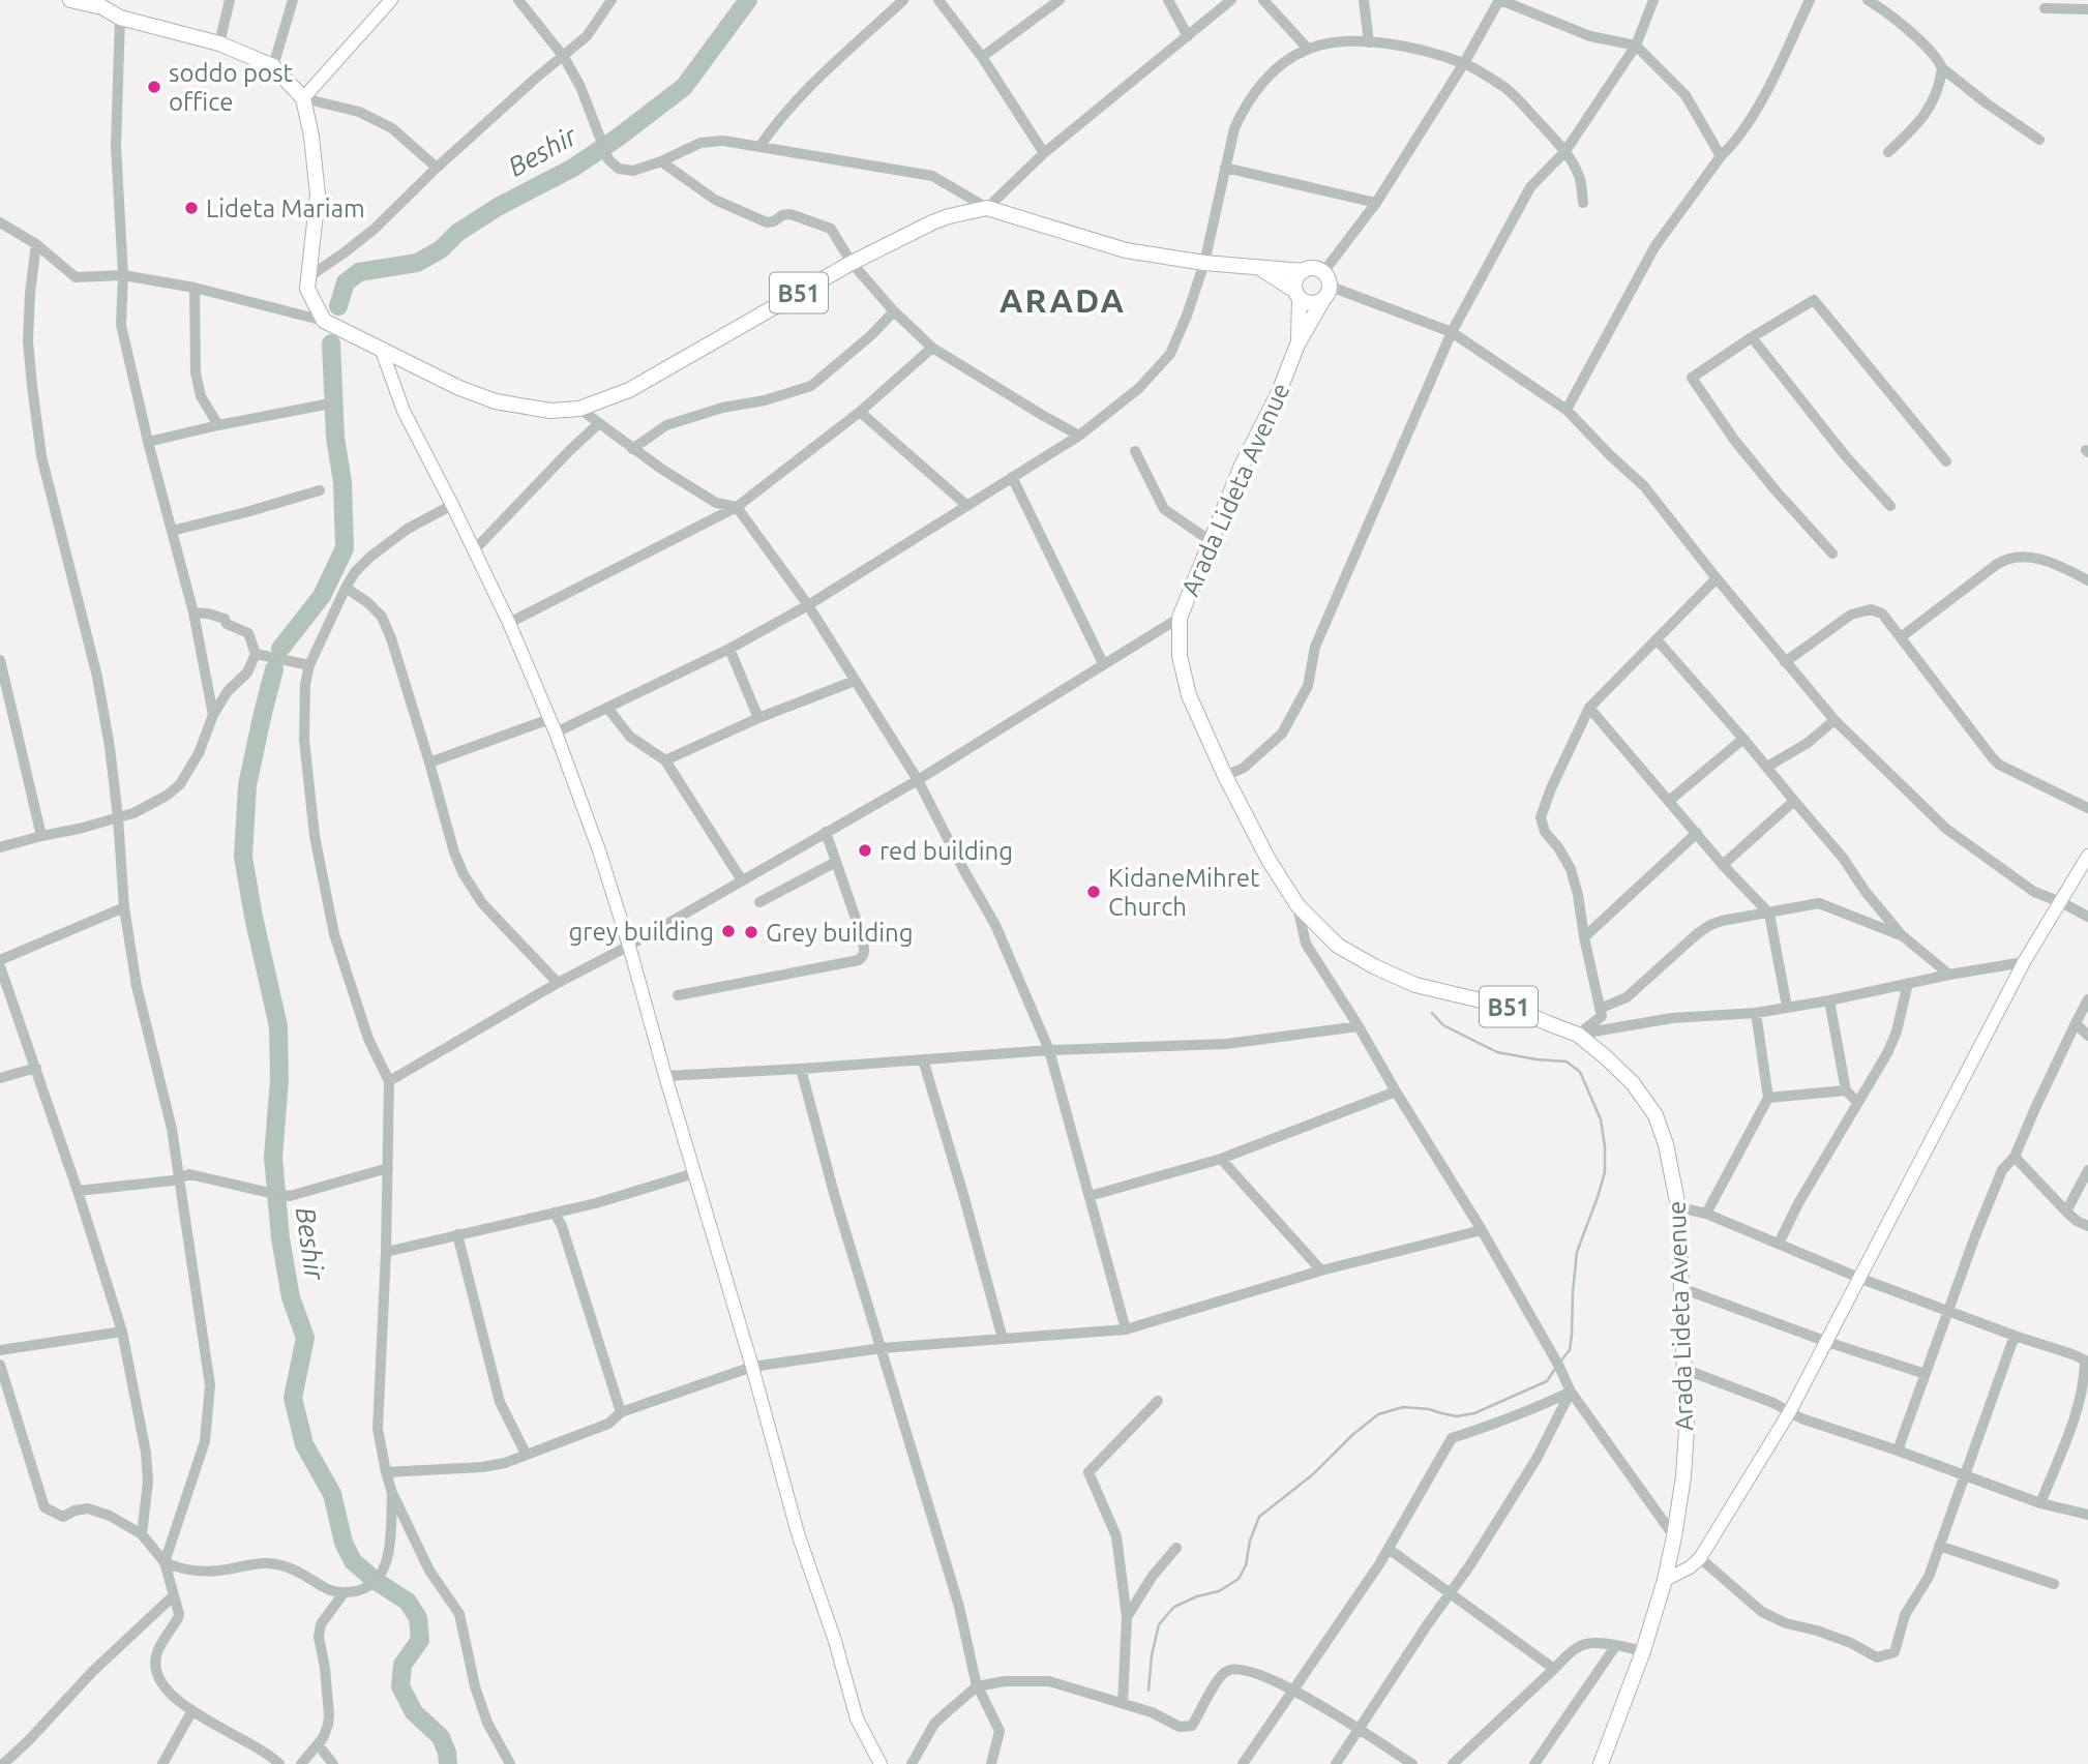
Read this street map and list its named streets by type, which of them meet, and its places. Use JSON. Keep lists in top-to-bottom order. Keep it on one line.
{"streets":{"highway":["B51","Arada Lideta Avenue"]},"crossings":[["B51","Arada Lideta Avenue"]],"districts":["ARADA"],"water":["Beshir"],"places":["soddo post office","Lideta Mariam","red building","KidaneMihret Church","grey building","Grey building"]}
